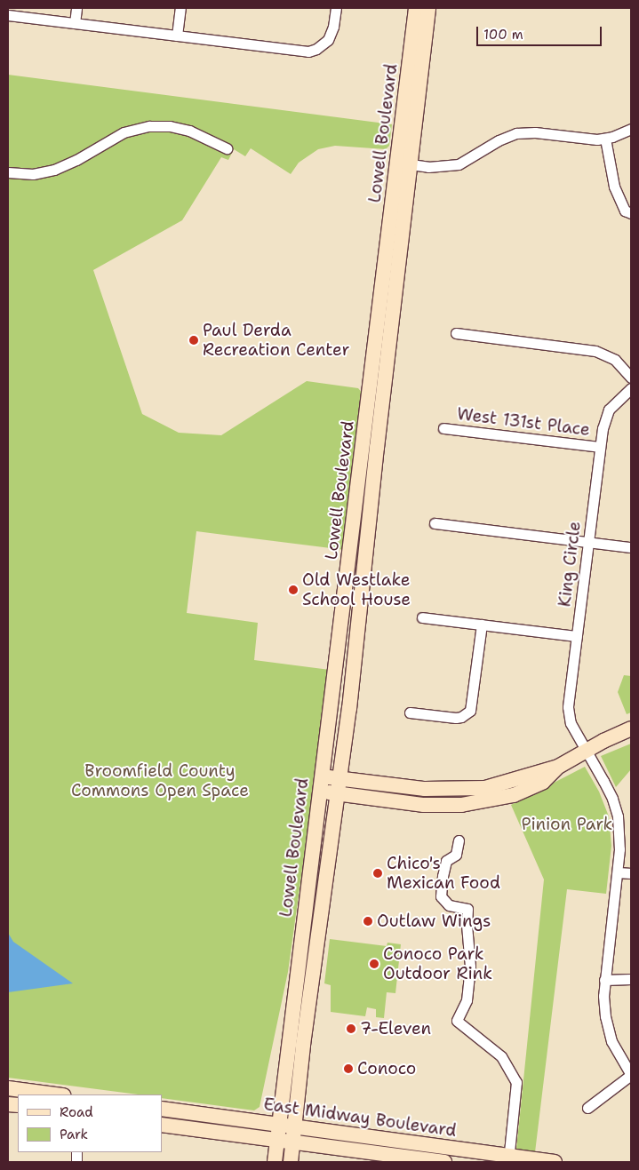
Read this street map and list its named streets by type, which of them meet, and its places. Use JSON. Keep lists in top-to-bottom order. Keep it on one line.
{"streets":{"main road":["Lowell Boulevard","East Midway Boulevard"],"street":["West 131st Place","King Circle"]},"crossings":[["Lowell Boulevard","East Midway Boulevard"],["West 131st Place","King Circle"]],"parks":["Broomfield County Commons Open Space","Pinion Park"],"places":["Paul Derda Recreation Center","Old Westlake School House","Chico's Mexican Food","Outlaw Wings","Conoco Park Outdoor Rink","7-Eleven","Conoco"],"legend":["Road","Park"],"scale_bar":"100 m"}
